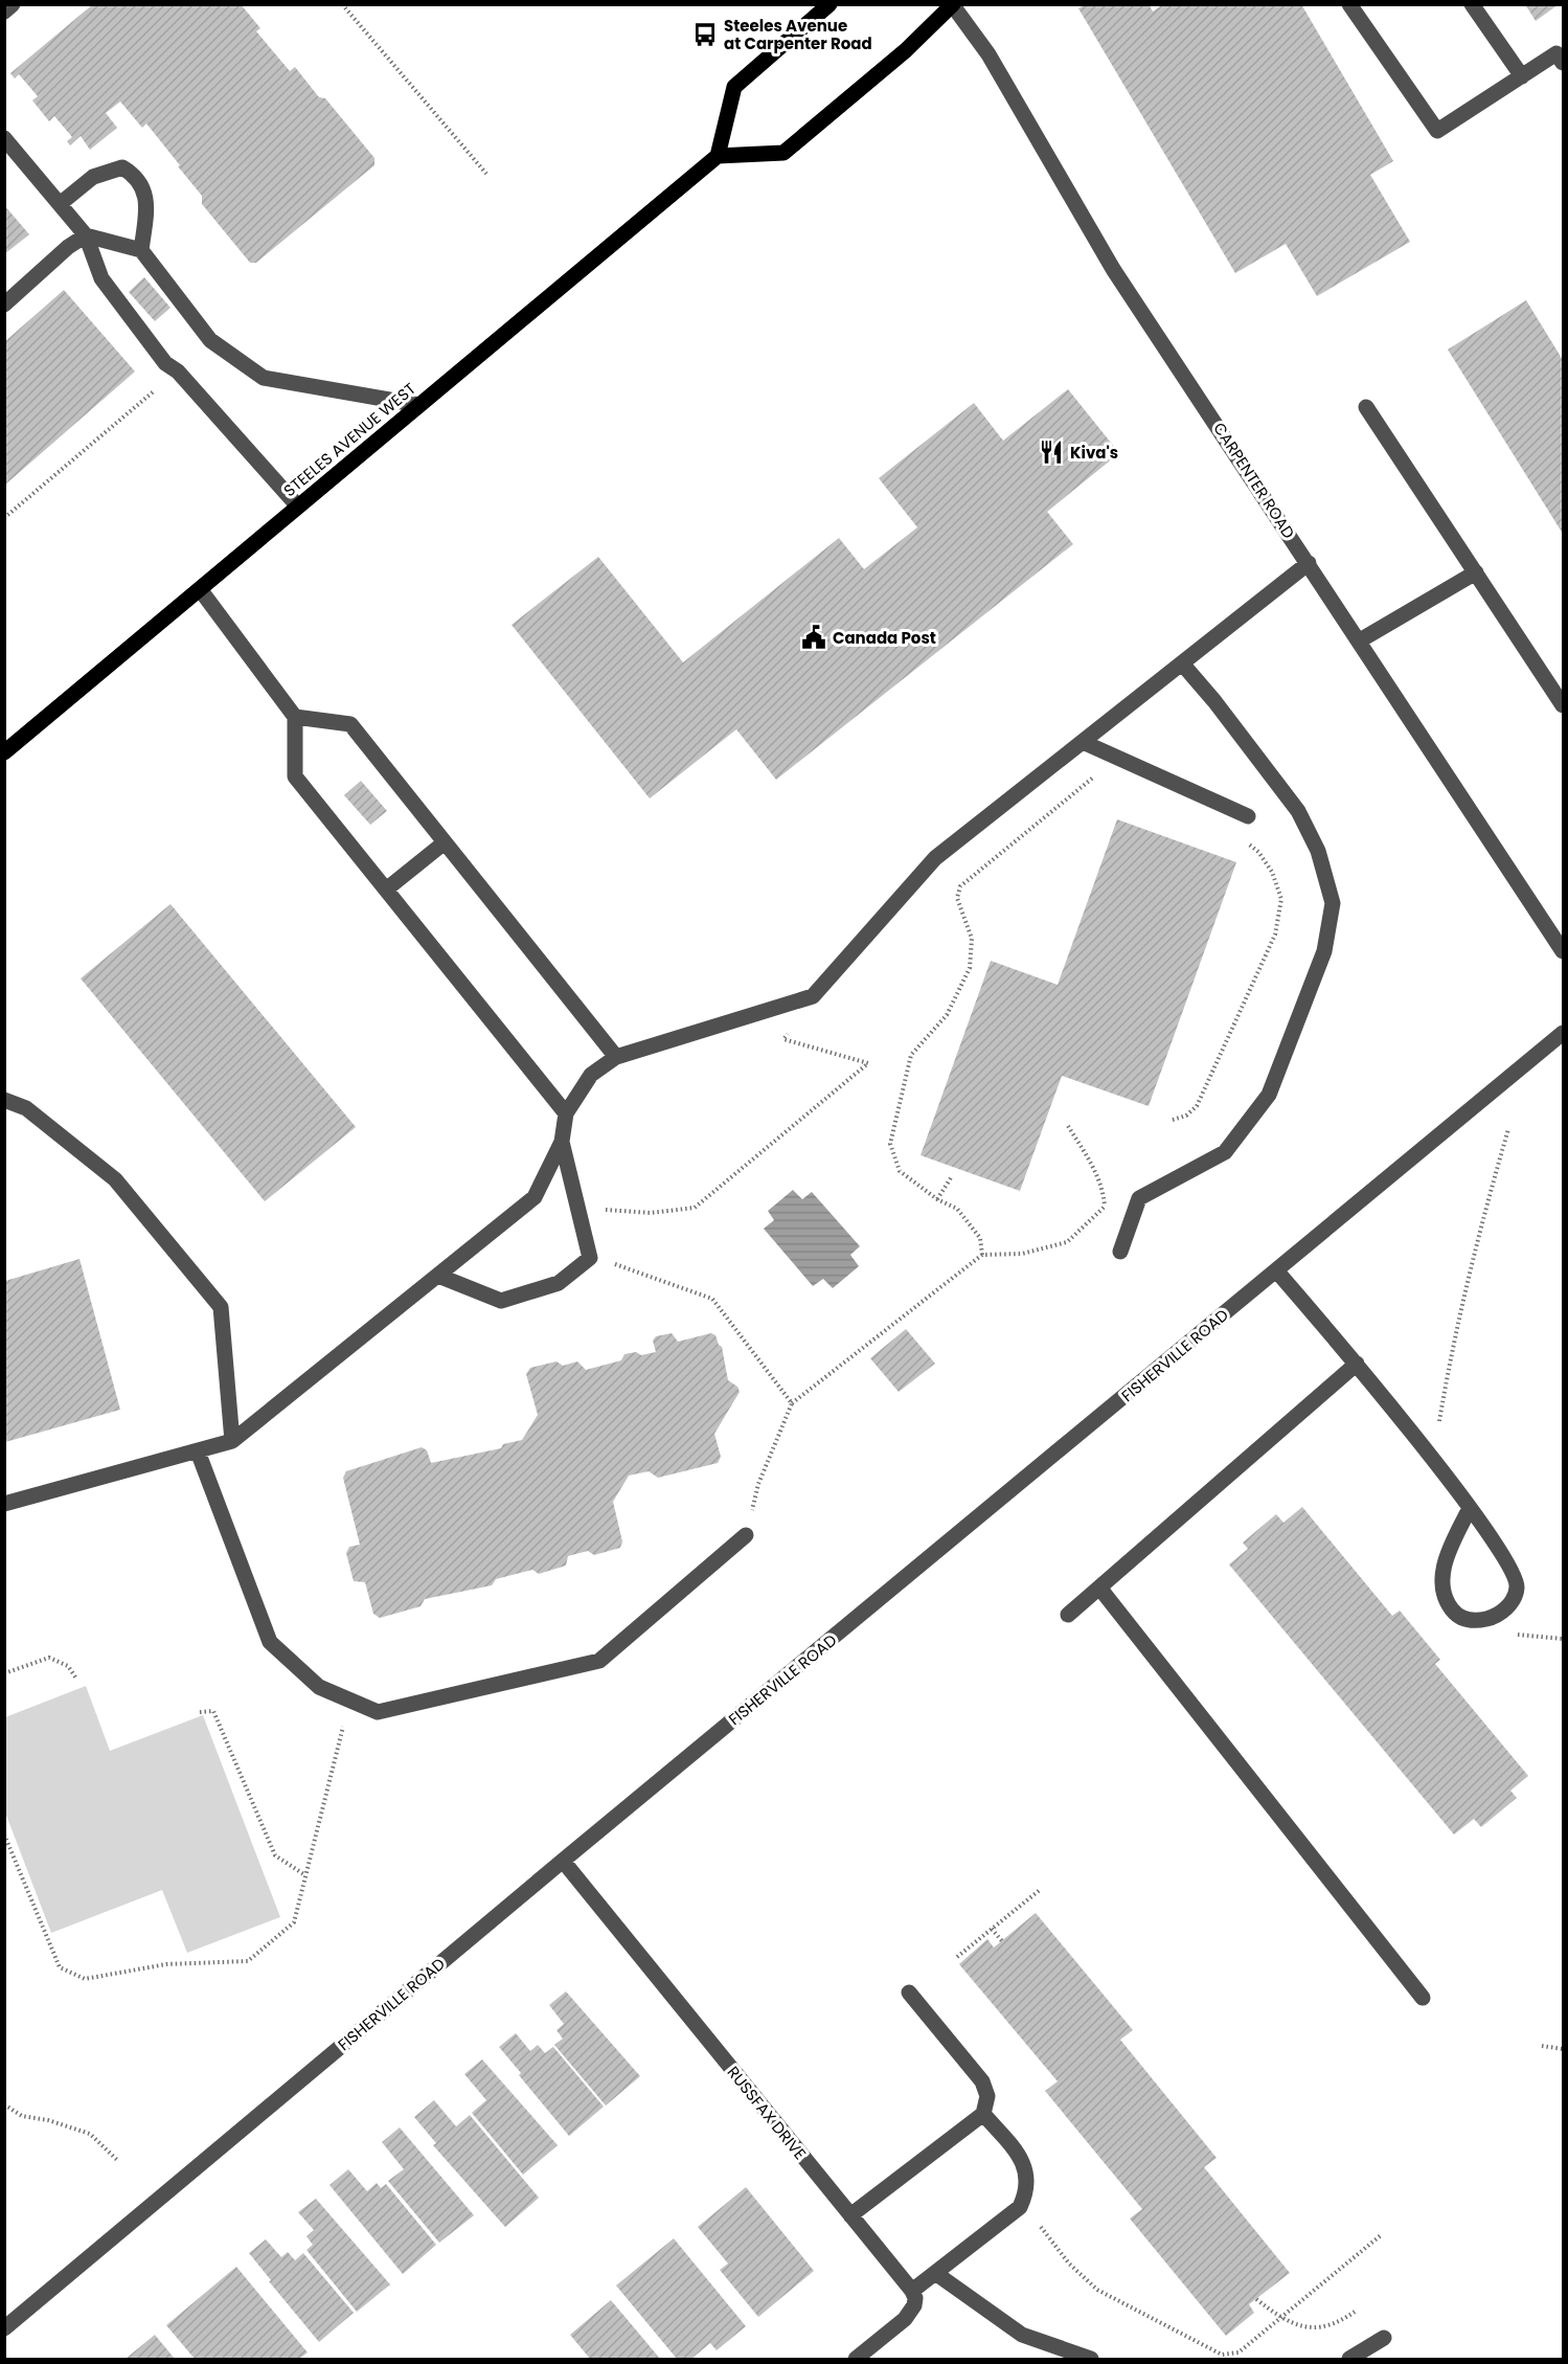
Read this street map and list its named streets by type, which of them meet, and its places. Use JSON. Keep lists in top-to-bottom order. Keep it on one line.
{"streets":{"main road":["STEELES AVENUE WEST"],"street":["CARPENTER ROAD","FISHERVILLE ROAD","RUSSFAX DRIVE"]},"crossings":[["FISHERVILLE ROAD","RUSSFAX DRIVE"]],"places":{"bus stop":["Steeles Avenue at Carpenter Road"],"restaurant":["Kiva's"],"public building":["Canada Post"]}}
